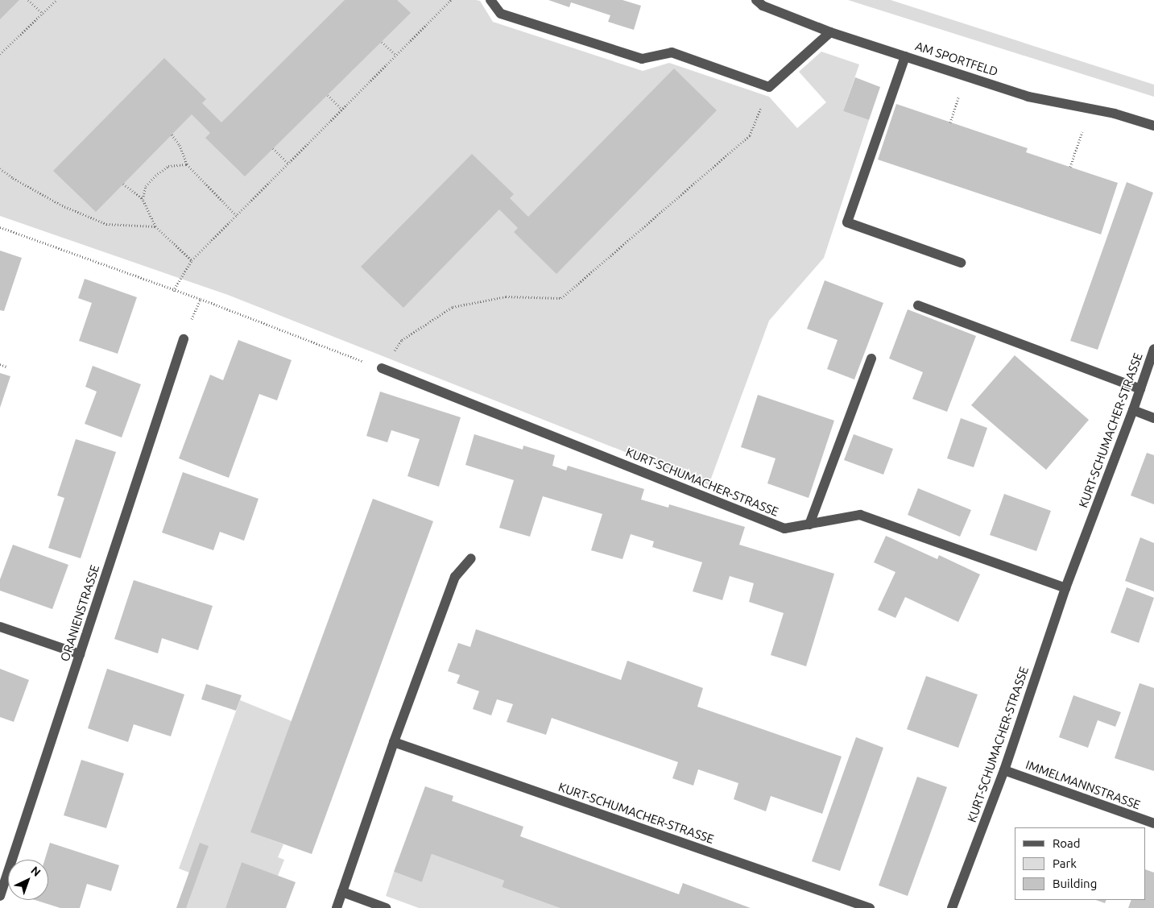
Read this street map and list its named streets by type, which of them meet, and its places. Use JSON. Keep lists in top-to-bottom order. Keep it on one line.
{"streets":{"street":["AM SPORTFELD","KURT-SCHUMACHER-STRASSE","ORANIENSTRASSE","IMMELMANNSTRASSE"]},"crossings":[["KURT-SCHUMACHER-STRASSE","IMMELMANNSTRASSE"]],"legend":["Road","Park","Building"],"north":"top right"}
